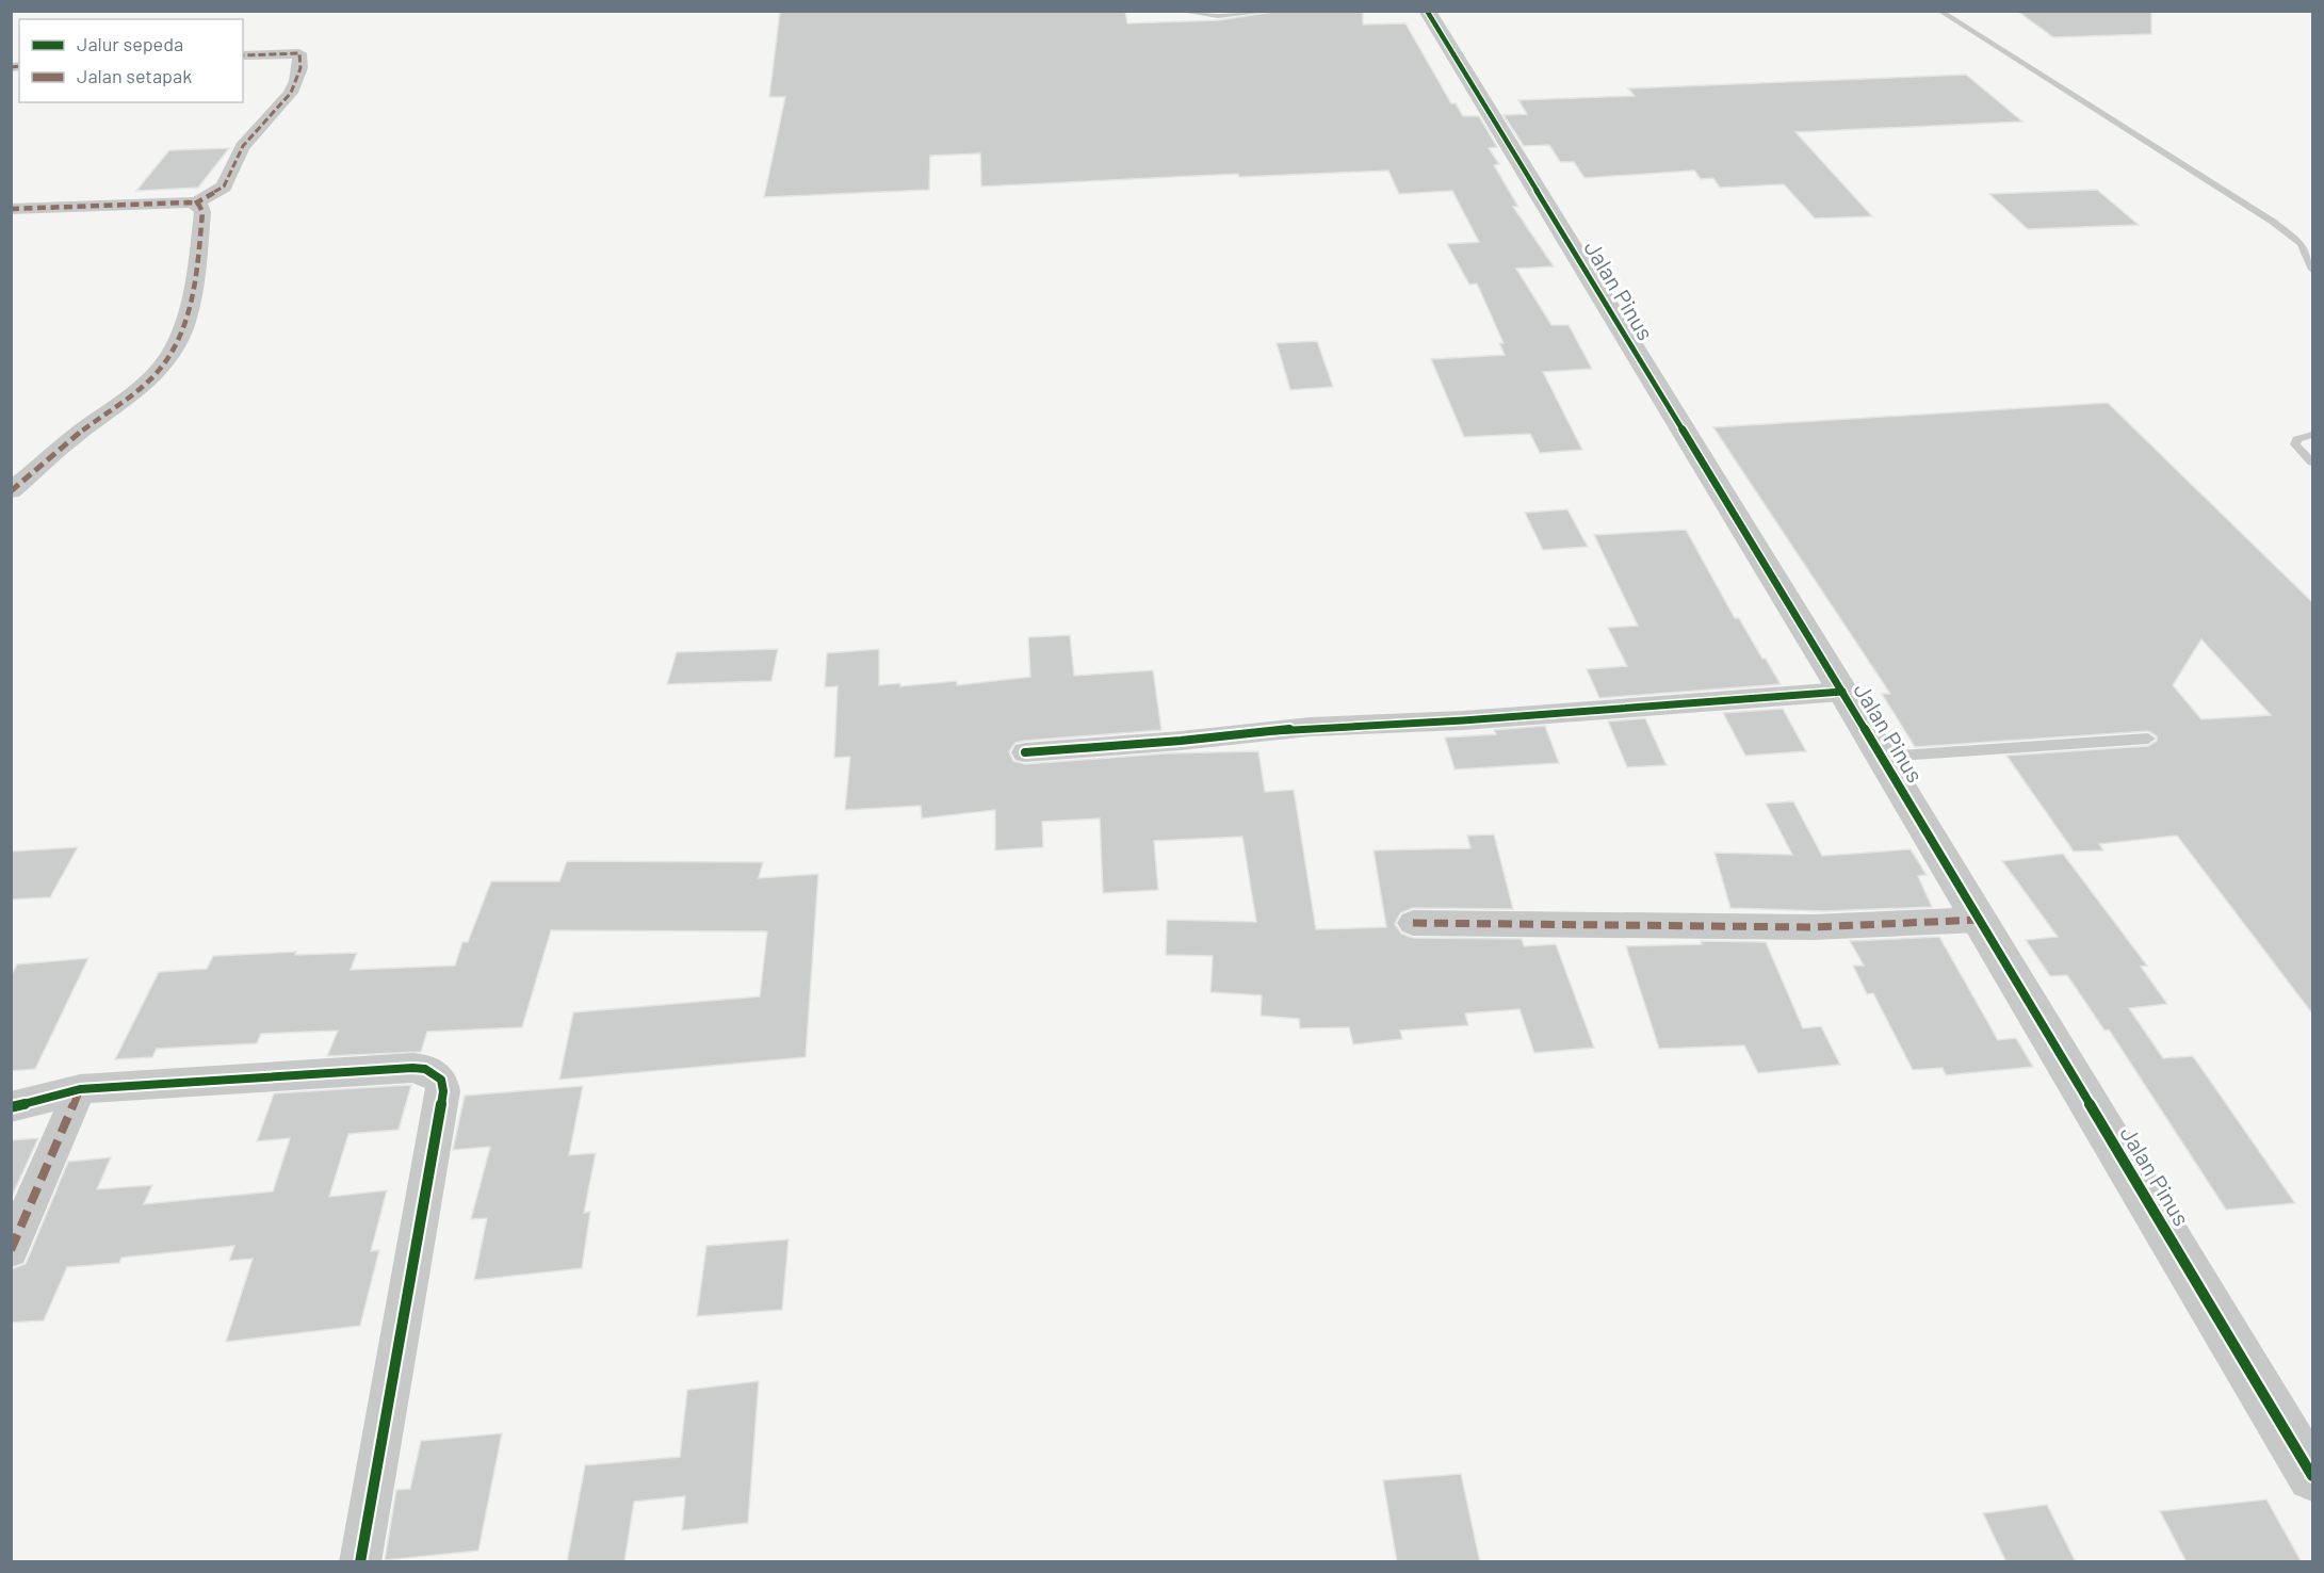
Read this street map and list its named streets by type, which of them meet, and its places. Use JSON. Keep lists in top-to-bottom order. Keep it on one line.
{"streets":{"street":["Jalan Pinus"]},"legend":["Jalur sepeda","Jalan setapak"]}
